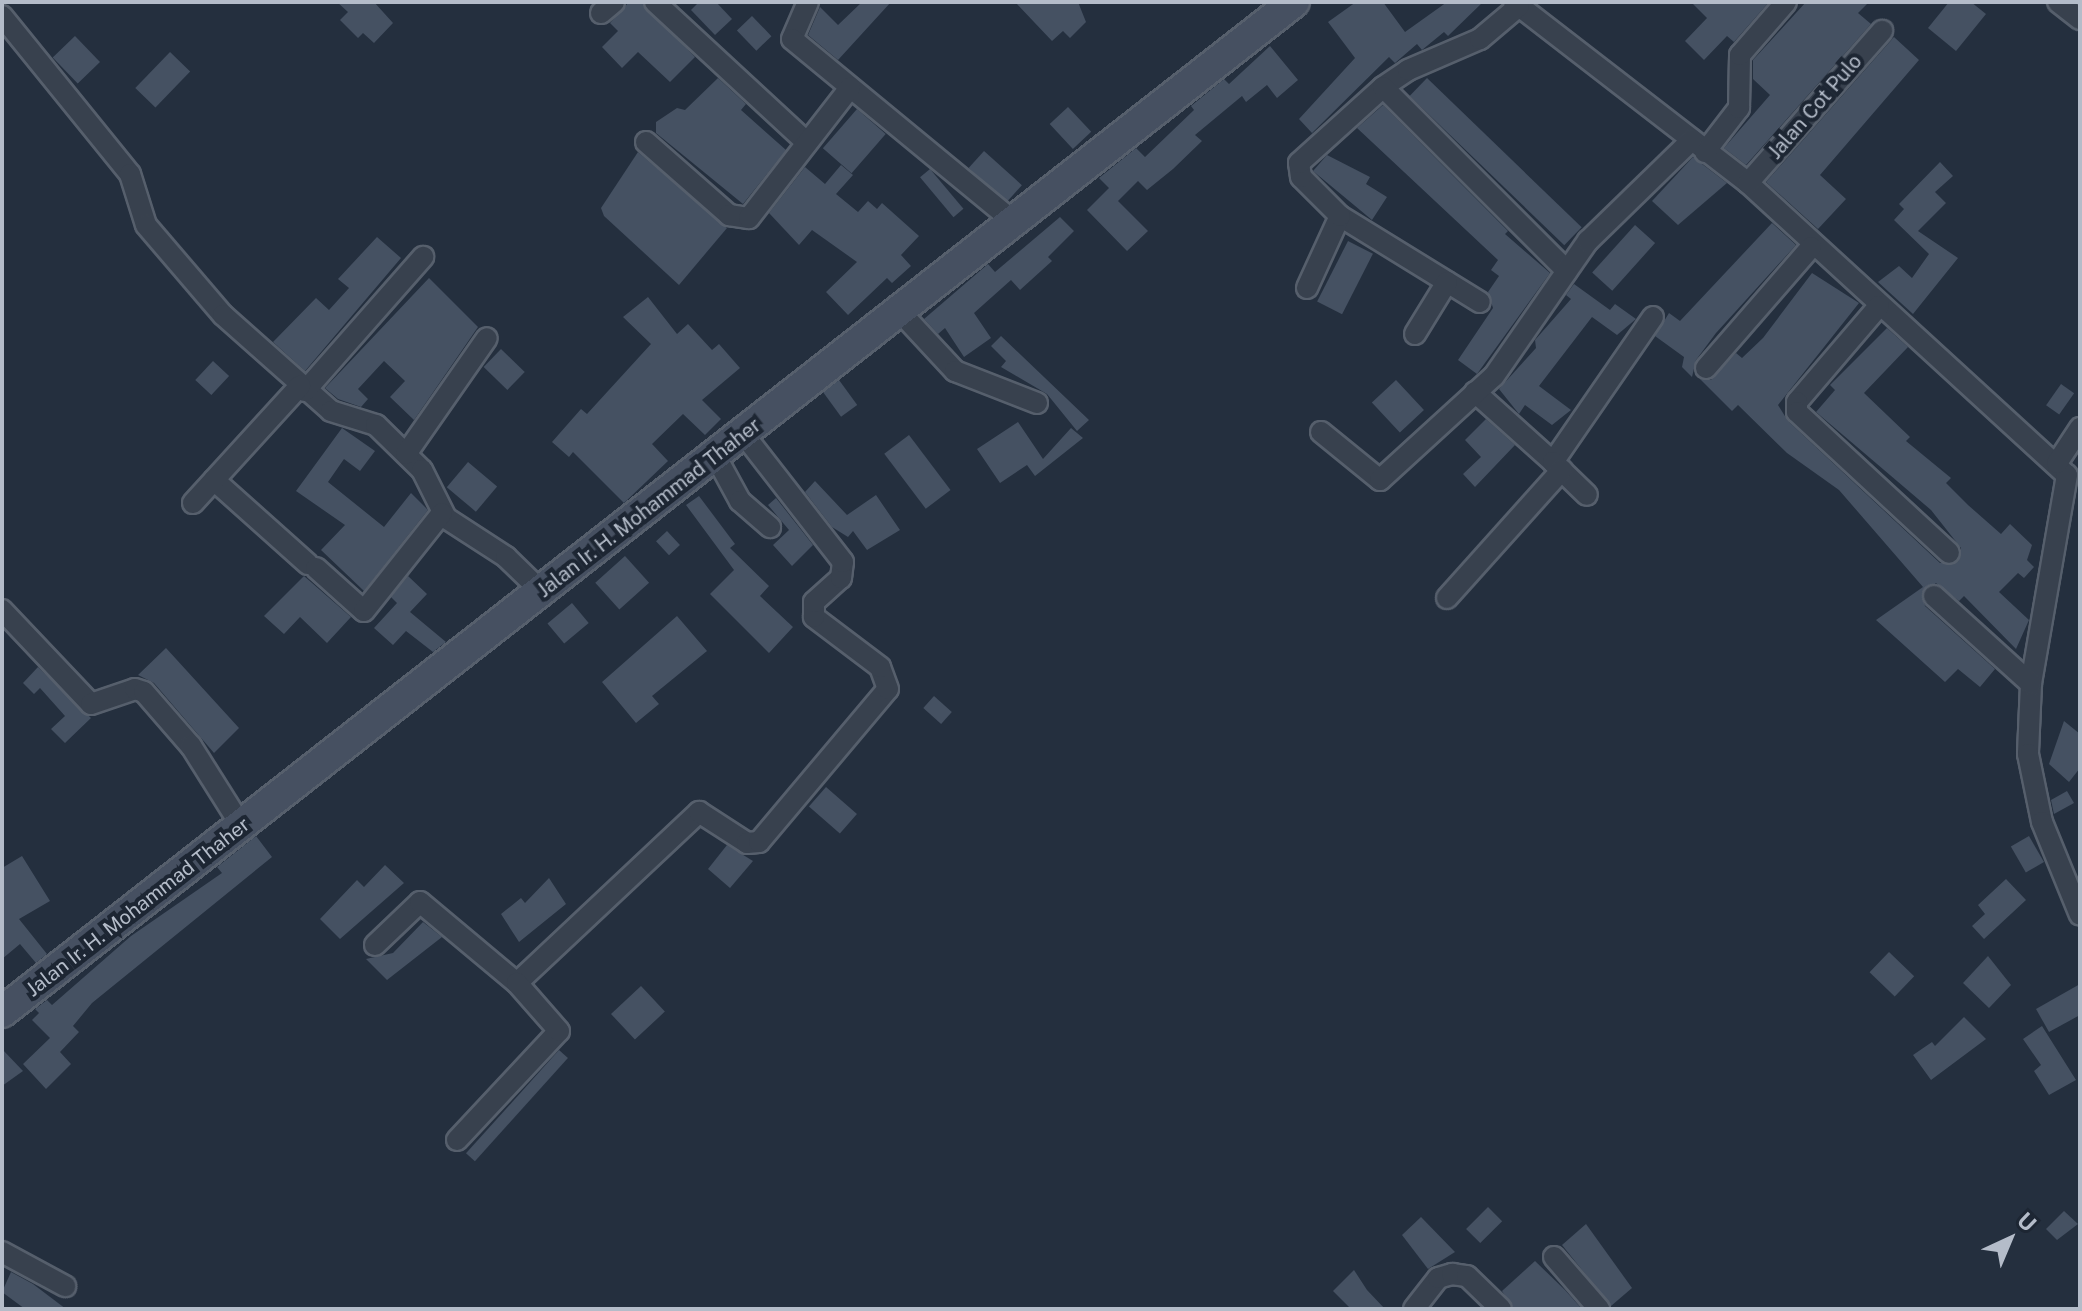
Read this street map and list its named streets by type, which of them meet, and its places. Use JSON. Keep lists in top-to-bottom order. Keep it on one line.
{"streets":{"main road":["Jalan Ir. H. Mohammad Thaher"],"street":["Jalan Cot Pulo"]},"north":"top right"}
